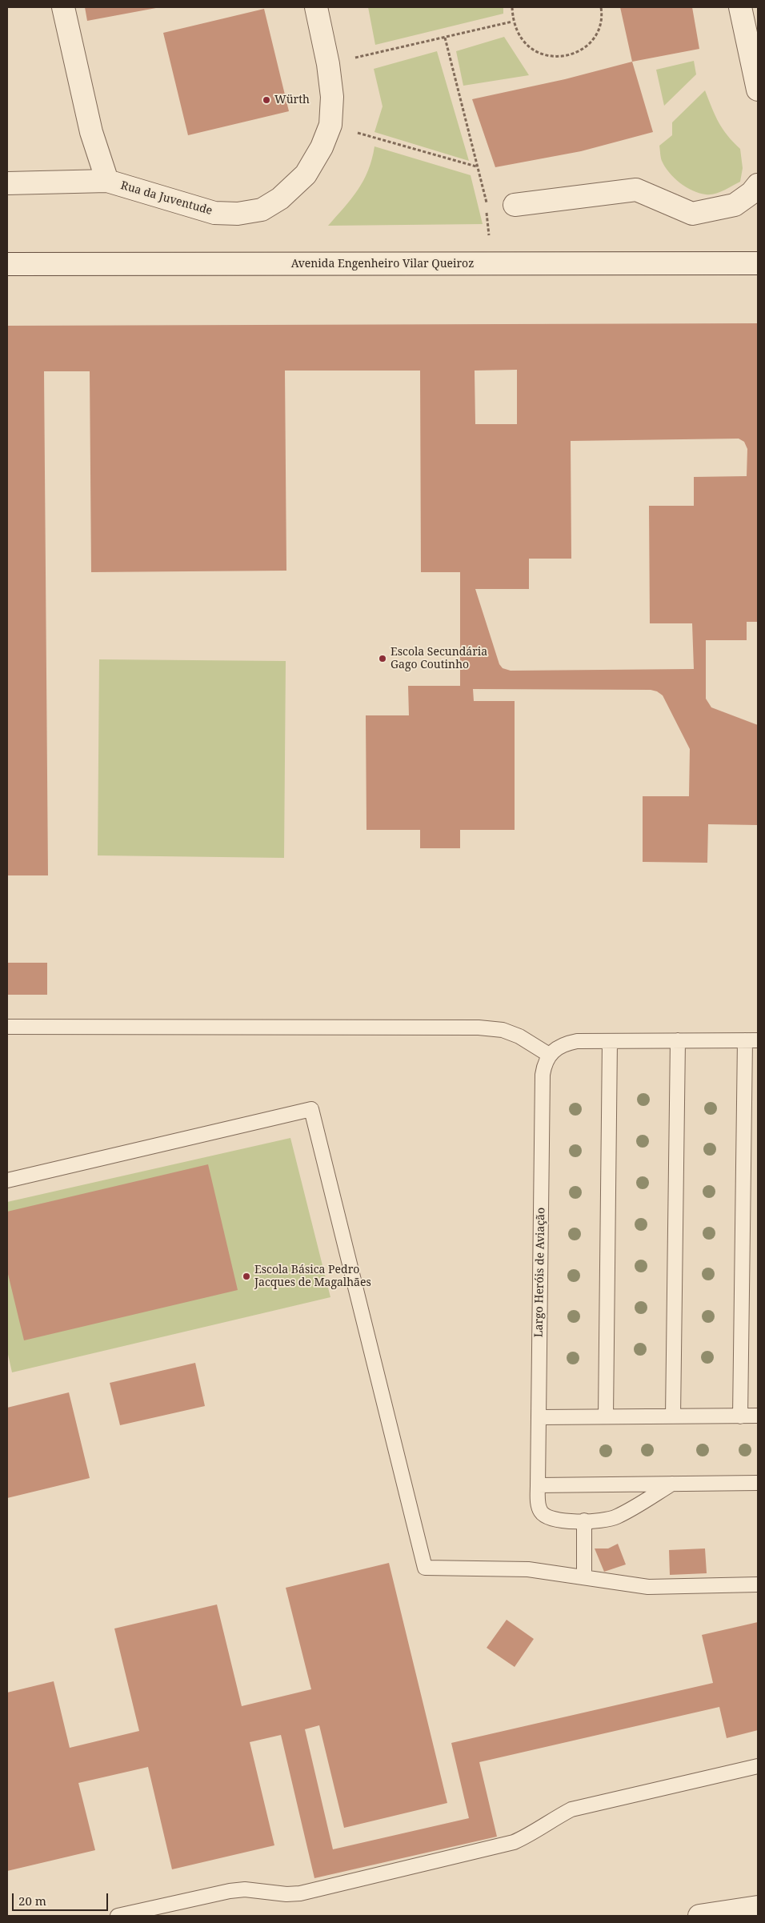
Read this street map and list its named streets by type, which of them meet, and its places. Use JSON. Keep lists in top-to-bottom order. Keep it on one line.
{"streets":{"street":["Rua da Juventude","Avenida Engenheiro Vilar Queiroz"],"lane":["Largo Heróis de Aviação"]},"places":["Würth","Escola Secundária Gago Coutinho","Escola Básica Pedro Jacques de Magalhães"],"scale_bar":"20 m"}
